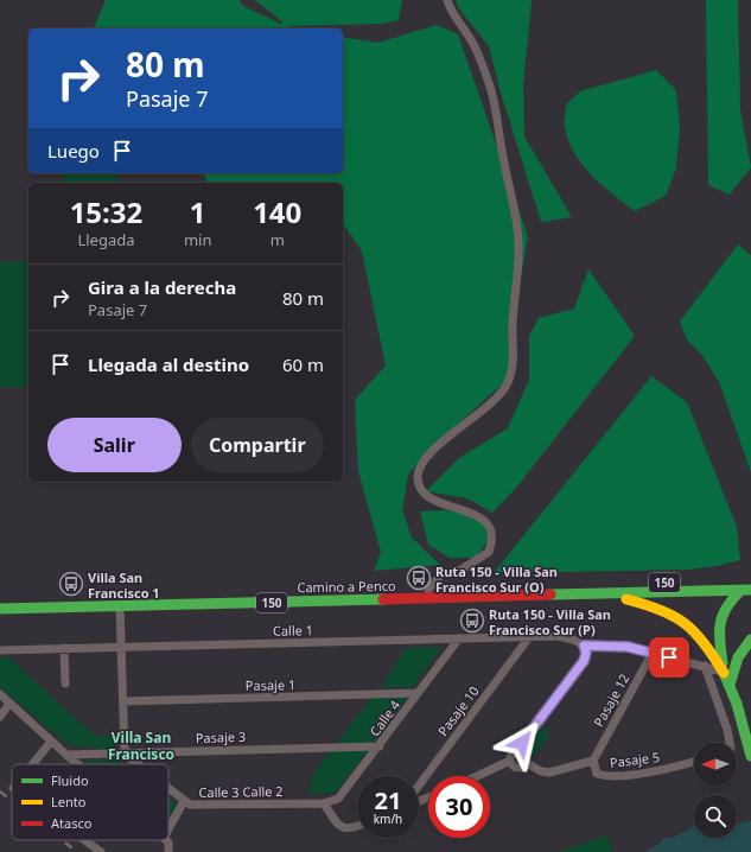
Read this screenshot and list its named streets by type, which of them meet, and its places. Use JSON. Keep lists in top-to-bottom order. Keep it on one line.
{"streets":{"main road":["150","Camino a Penco"],"street":["Calle 1","Pasaje 1","Pasaje 12","Pasaje 10","Calle 4","Pasaje 3","Pasaje 5","Calle 3 Calle 2"]},"crossings":[["Calle 1","Pasaje 10"],["Calle 1","Calle 4"],["Pasaje 1","Calle 4"],["Pasaje 12","Pasaje 5"],["Calle 4","Pasaje 3"],["Calle 4","Calle 3 Calle 2"],["Pasaje 3","Calle 3 Calle 2"]],"districts":["Villa San Francisco"],"places":{"bus stop":["Ruta 150 - Villa San Francisco Sur (O)","Villa San Francisco 1","Ruta 150 - Villa San Francisco Sur (P)"]},"legend":["Fluido","Lento","Atasco"],"north":"left","page":{"turn":["80 m","Pasaje 7"],"then":"Luego","eta":["15:32","Llegada","1","min","140","m"],"list":[{"name":"Gira a la derecha","note":"Pasaje 7","value":"80 m"},{"name":"Llegada al destino","value":"60 m"}],"buttons":["Salir","Compartir"],"speed":"21 km/h","limit":"30"}}
